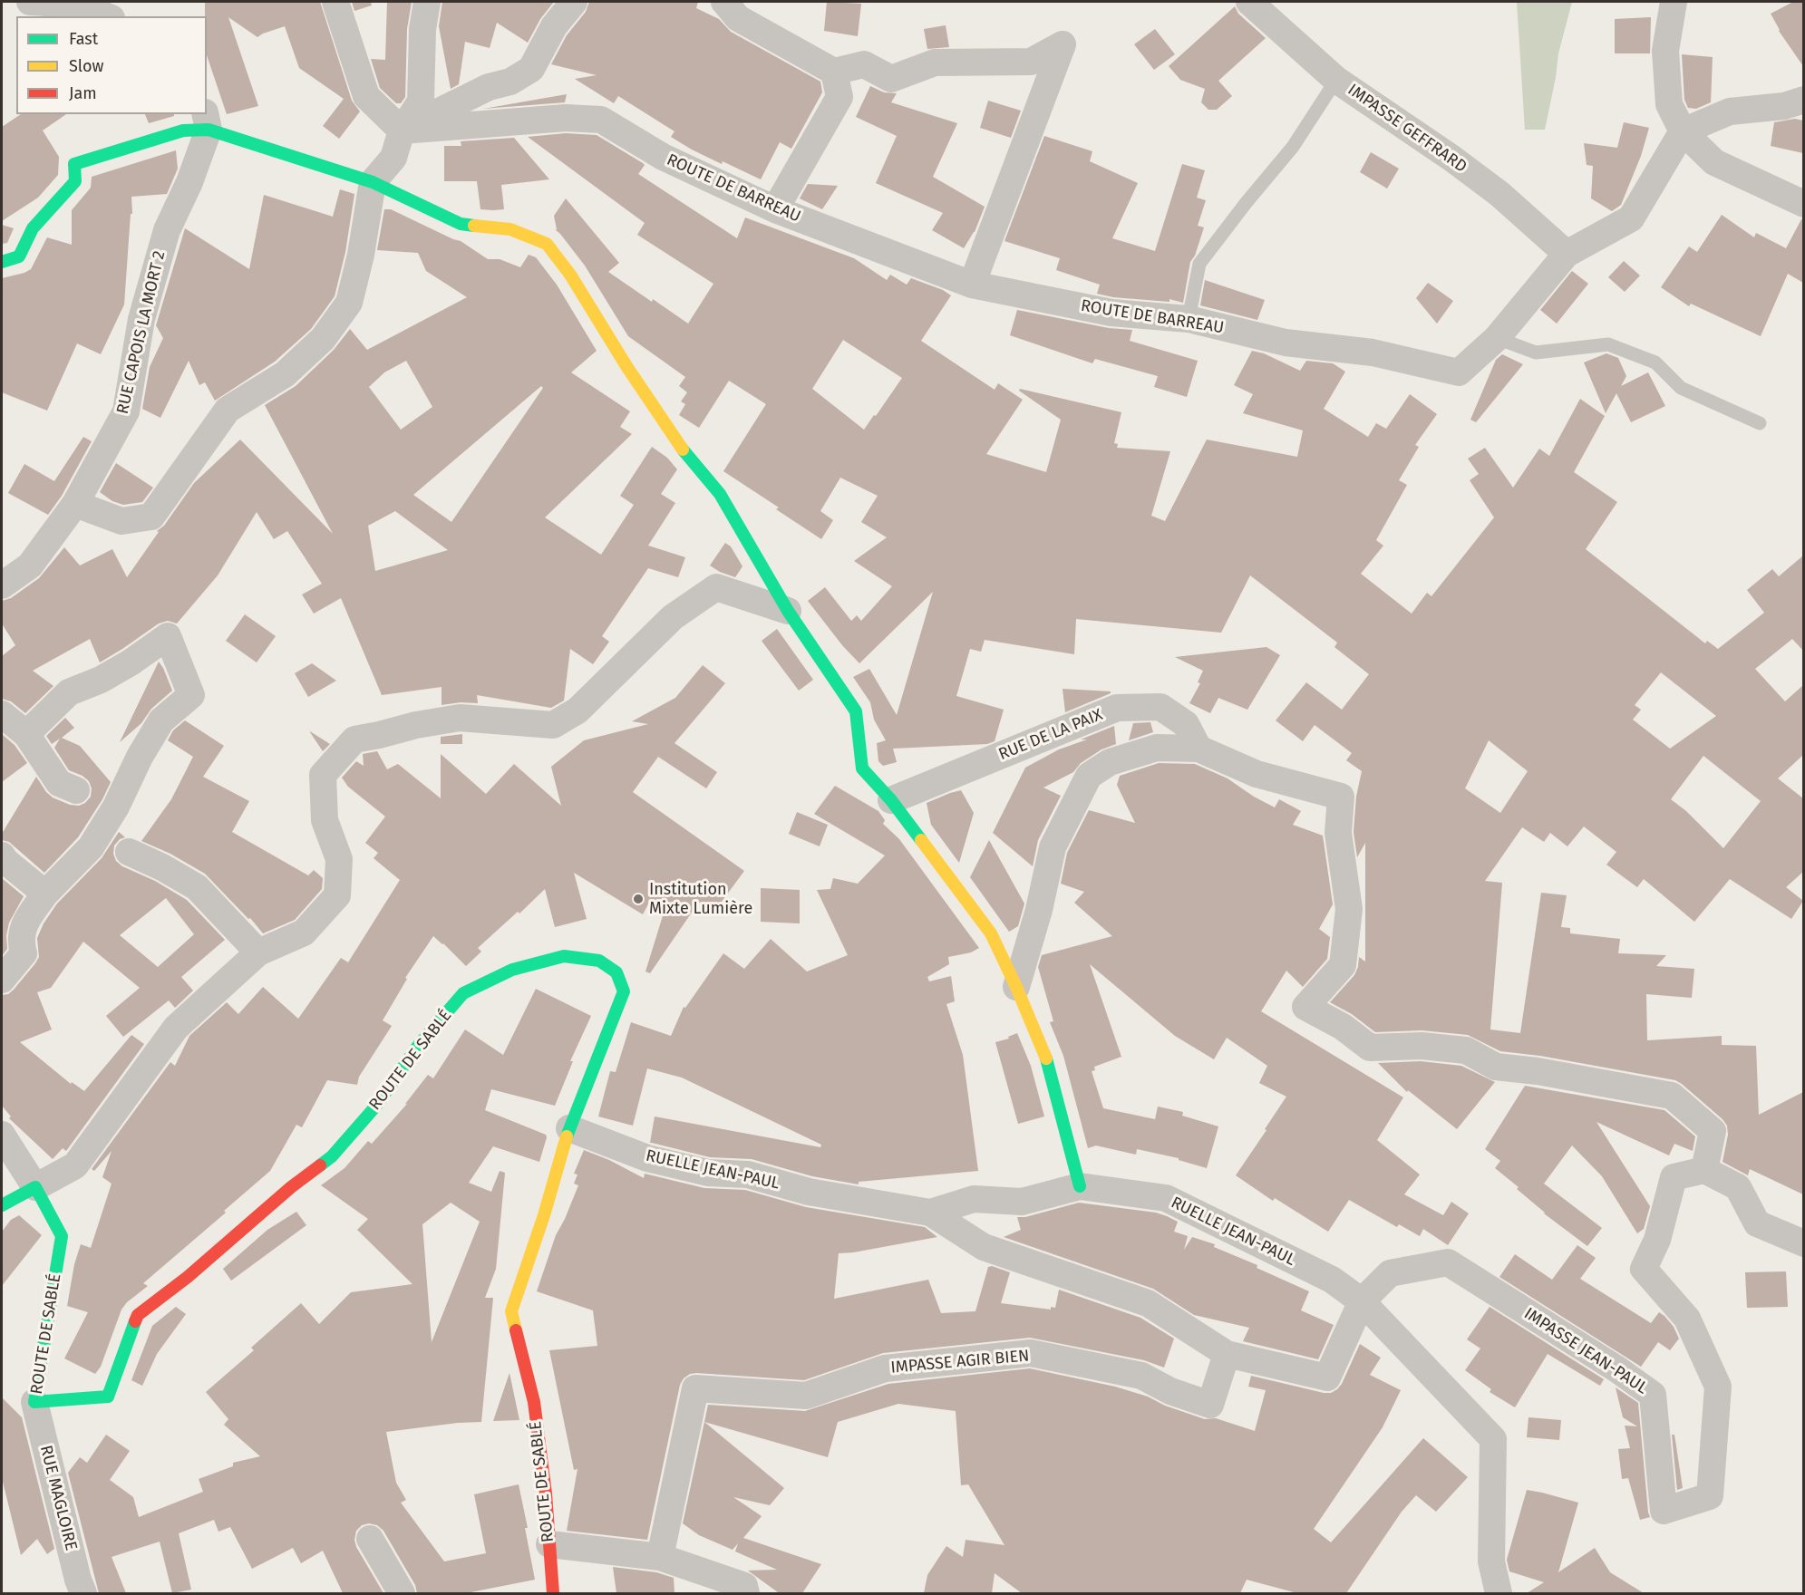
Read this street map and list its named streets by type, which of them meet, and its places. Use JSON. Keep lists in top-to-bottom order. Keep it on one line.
{"streets":{"street":["IMPASSE GEFFRARD","ROUTE DE BARREAU","RUE CAPOIS LA MORT 2","RUE DE LA PAIX","ROUTE DE SABLÉ","RUELLE JEAN-PAUL","IMPASSE JEAN-PAUL","IMPASSE AGIR BIEN","RUE MAGLOIRE"]},"crossings":[["IMPASSE GEFFRARD","ROUTE DE BARREAU"],["ROUTE DE SABLÉ","RUELLE JEAN-PAUL"],["ROUTE DE SABLÉ","RUE MAGLOIRE"],["RUELLE JEAN-PAUL","IMPASSE JEAN-PAUL"]],"places":["Institution Mixte Lumière"],"legend":["Fast","Slow","Jam"]}
